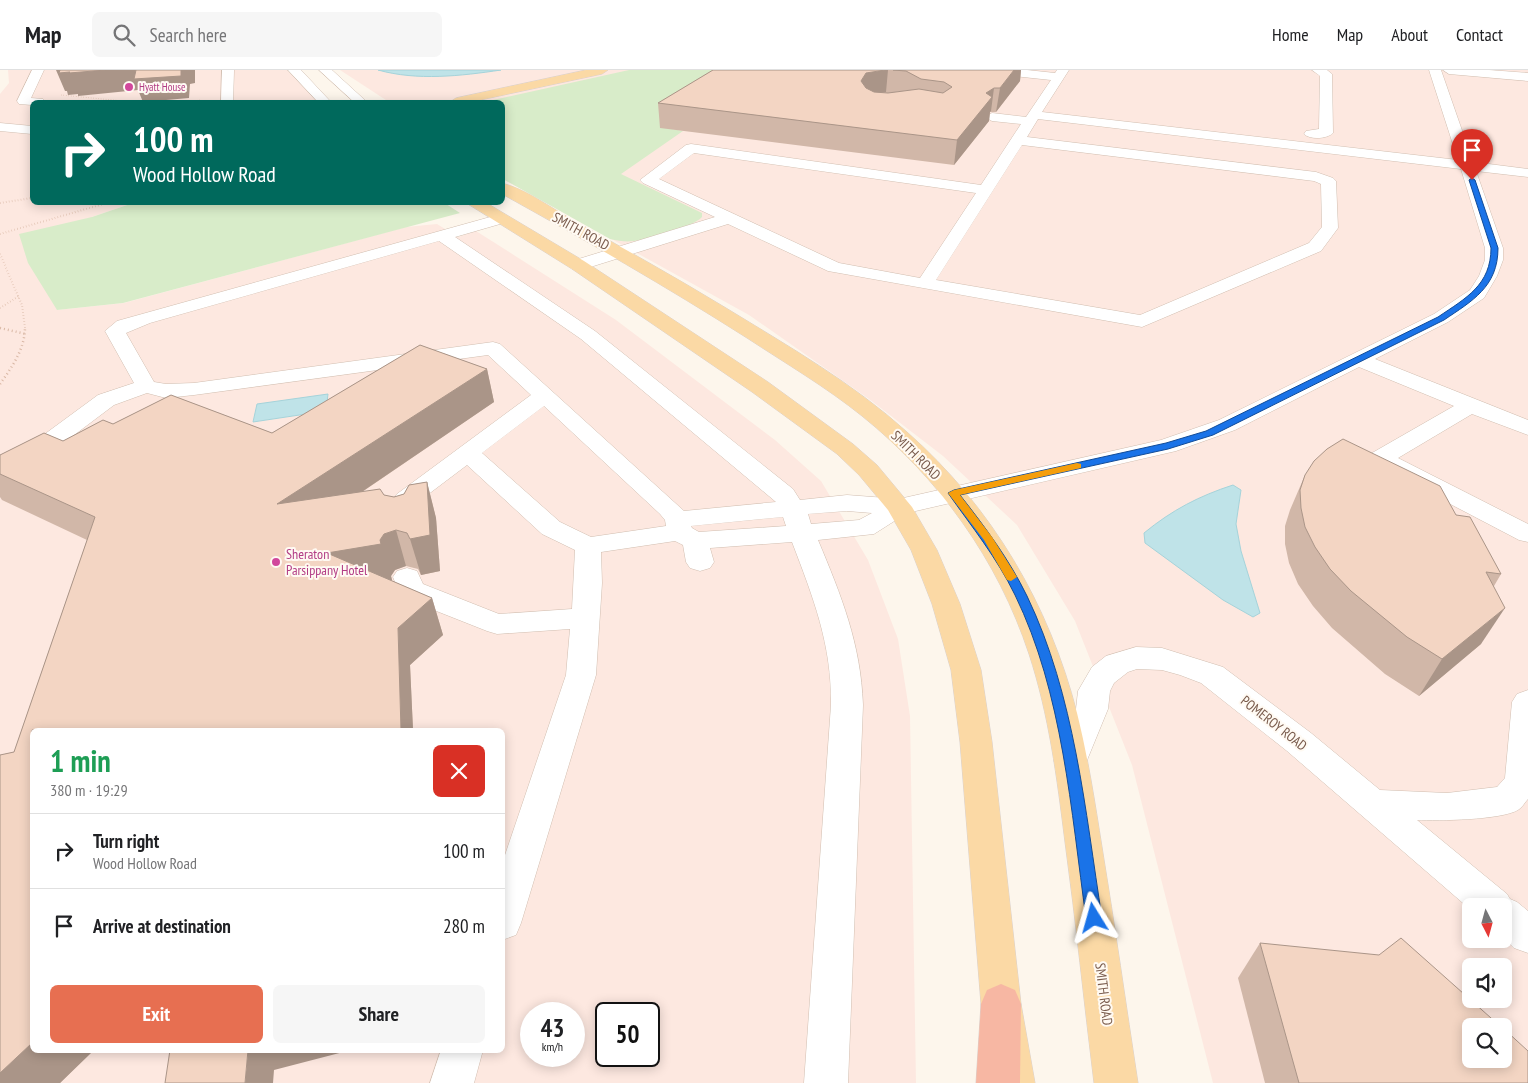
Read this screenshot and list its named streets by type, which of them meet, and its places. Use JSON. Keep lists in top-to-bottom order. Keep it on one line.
{"streets":{"main road":["SMITH ROAD"],"street":["POMEROY ROAD"]},"crossings":[["SMITH ROAD","POMEROY ROAD"]],"places":["Hyatt House","Sheraton Parsippany Hotel"],"north":"bottom","page":{"header":"Map","search":"Search here","nav":["Home","Map","About","Contact"],"turn":["100 m","Wood Hollow Road"],"heading":["1 min","380 m · 19:29"],"list":[{"name":"Turn right","note":"Wood Hollow Road","value":"100 m"},{"name":"Arrive at destination","value":"280 m"}],"buttons":["Exit","Share"],"speed":"43 km/h","limit":"50"}}
